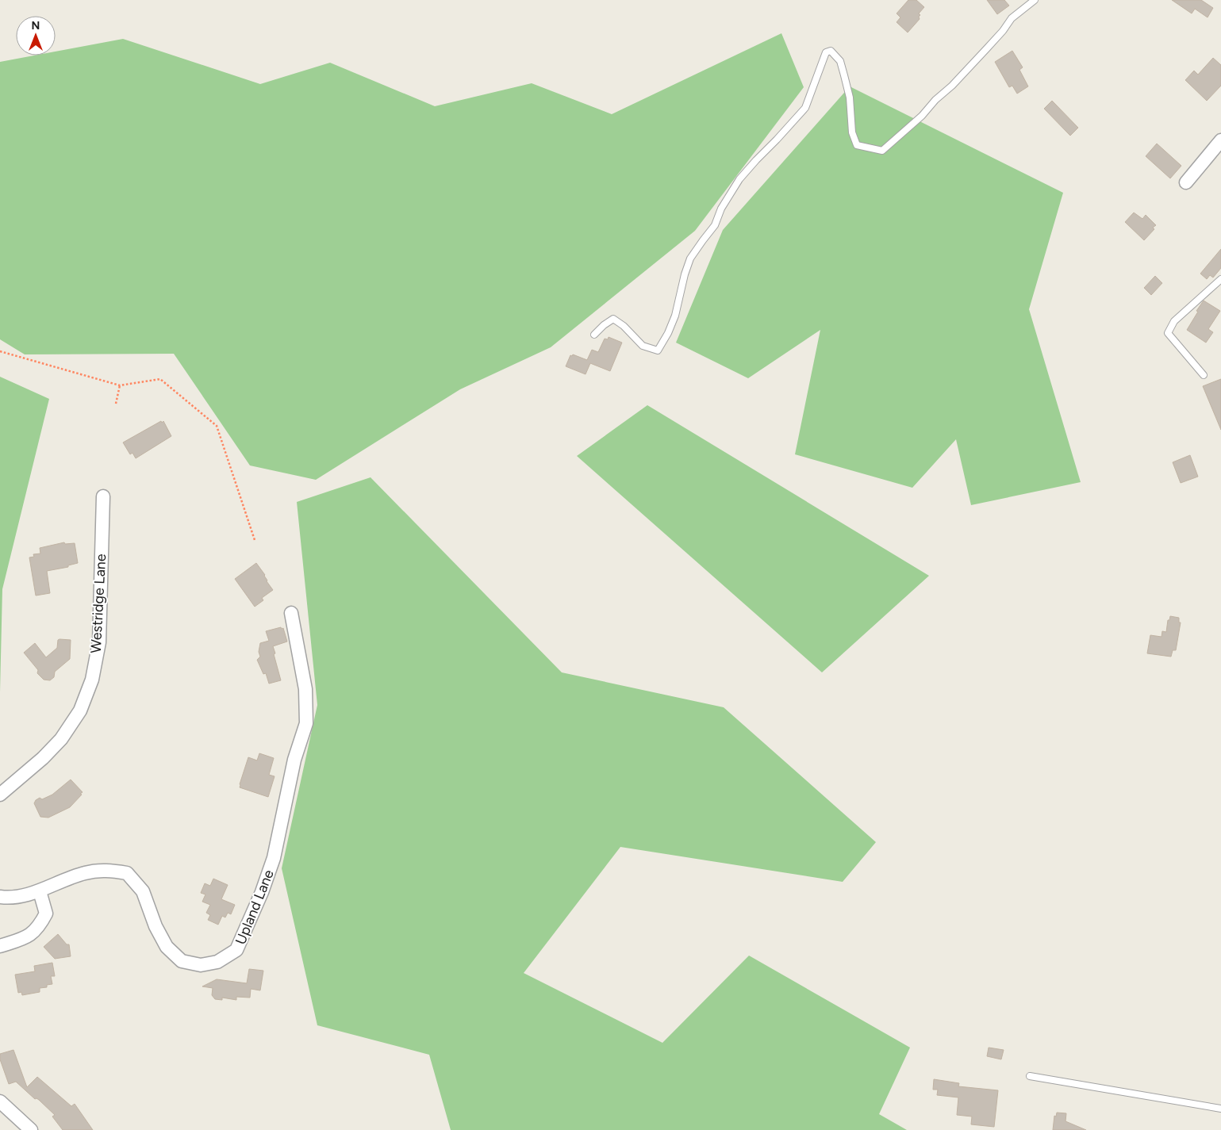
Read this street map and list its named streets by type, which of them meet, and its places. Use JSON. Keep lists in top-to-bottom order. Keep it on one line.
{"streets":{"street":["Westridge Lane","Upland Lane"]},"north":"top"}
